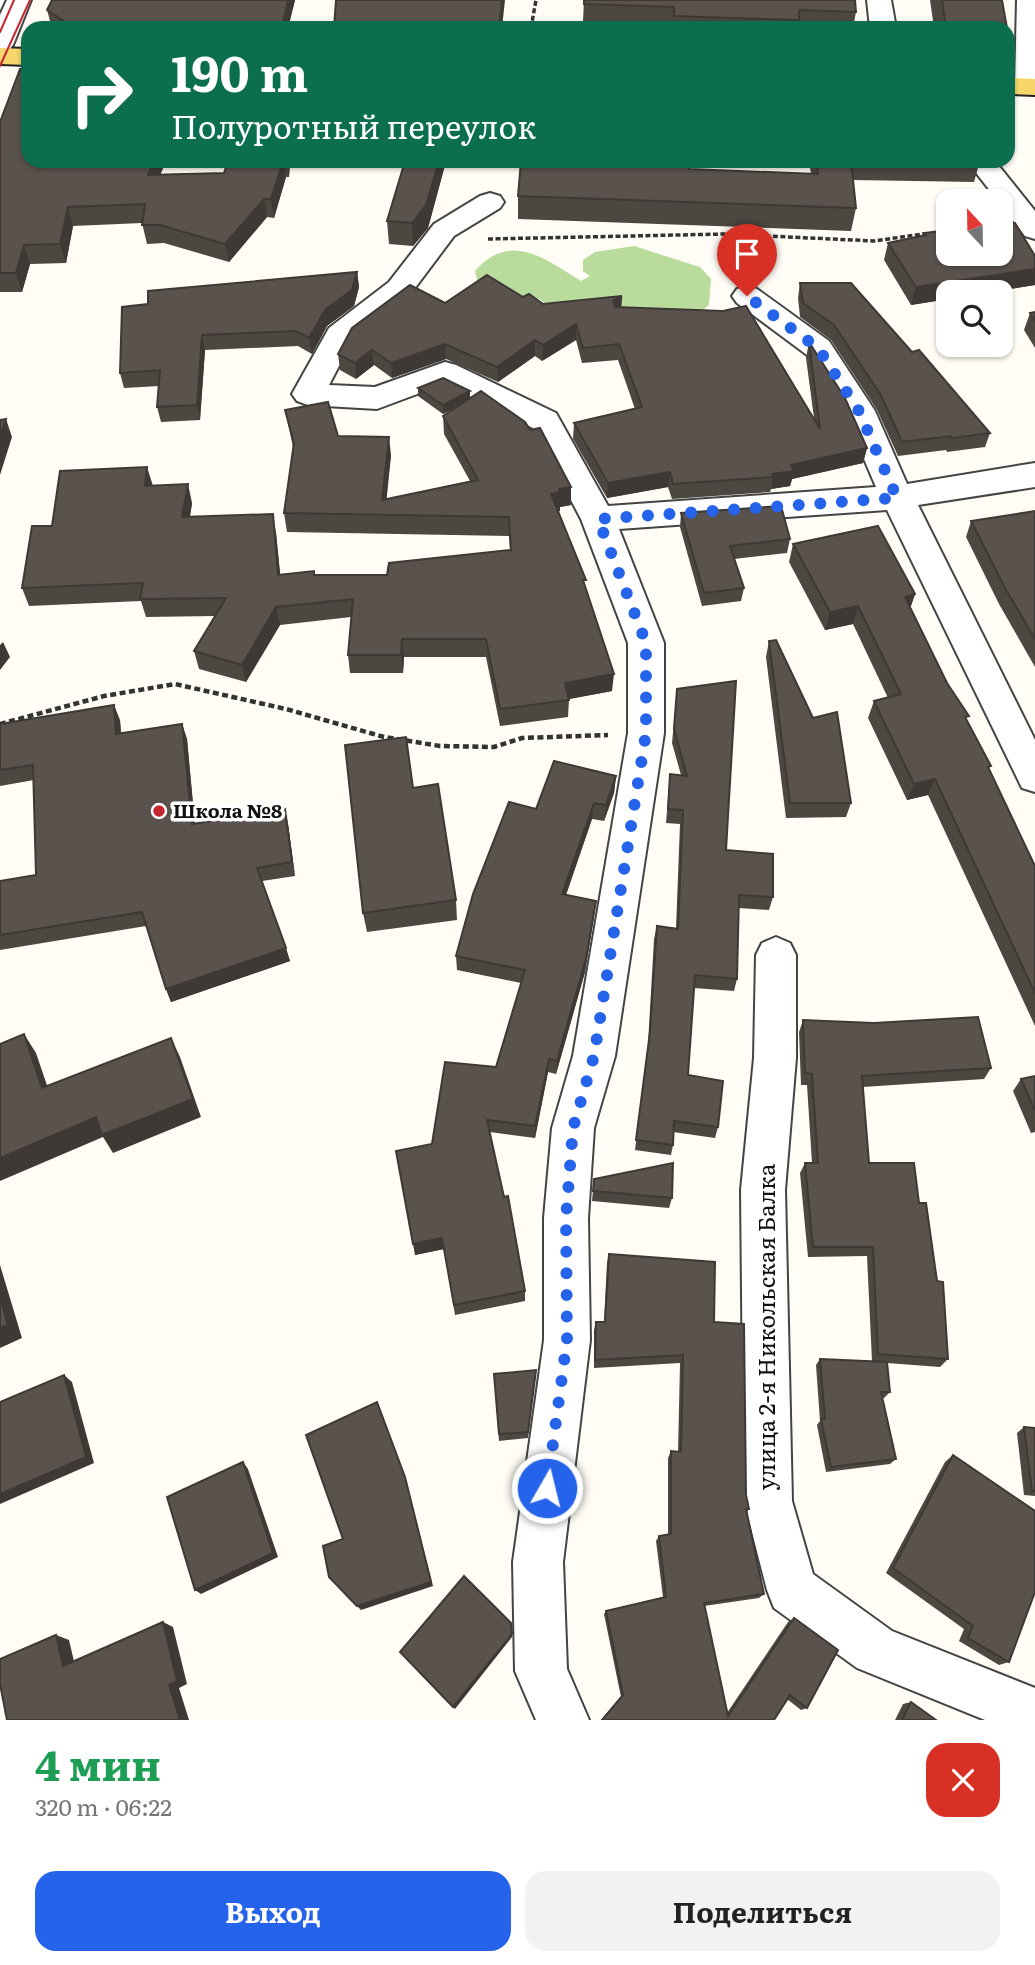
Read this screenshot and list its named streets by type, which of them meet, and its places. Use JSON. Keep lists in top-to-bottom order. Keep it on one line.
{"streets":{"street":["улица 2-я Никольская Балка"]},"places":["Школа №8"],"north":"top","page":{"turn":["190 m","Полуротный переулок"],"heading":["4 мин","320 m · 06:22"],"buttons":["Выход","Поделиться"]}}
